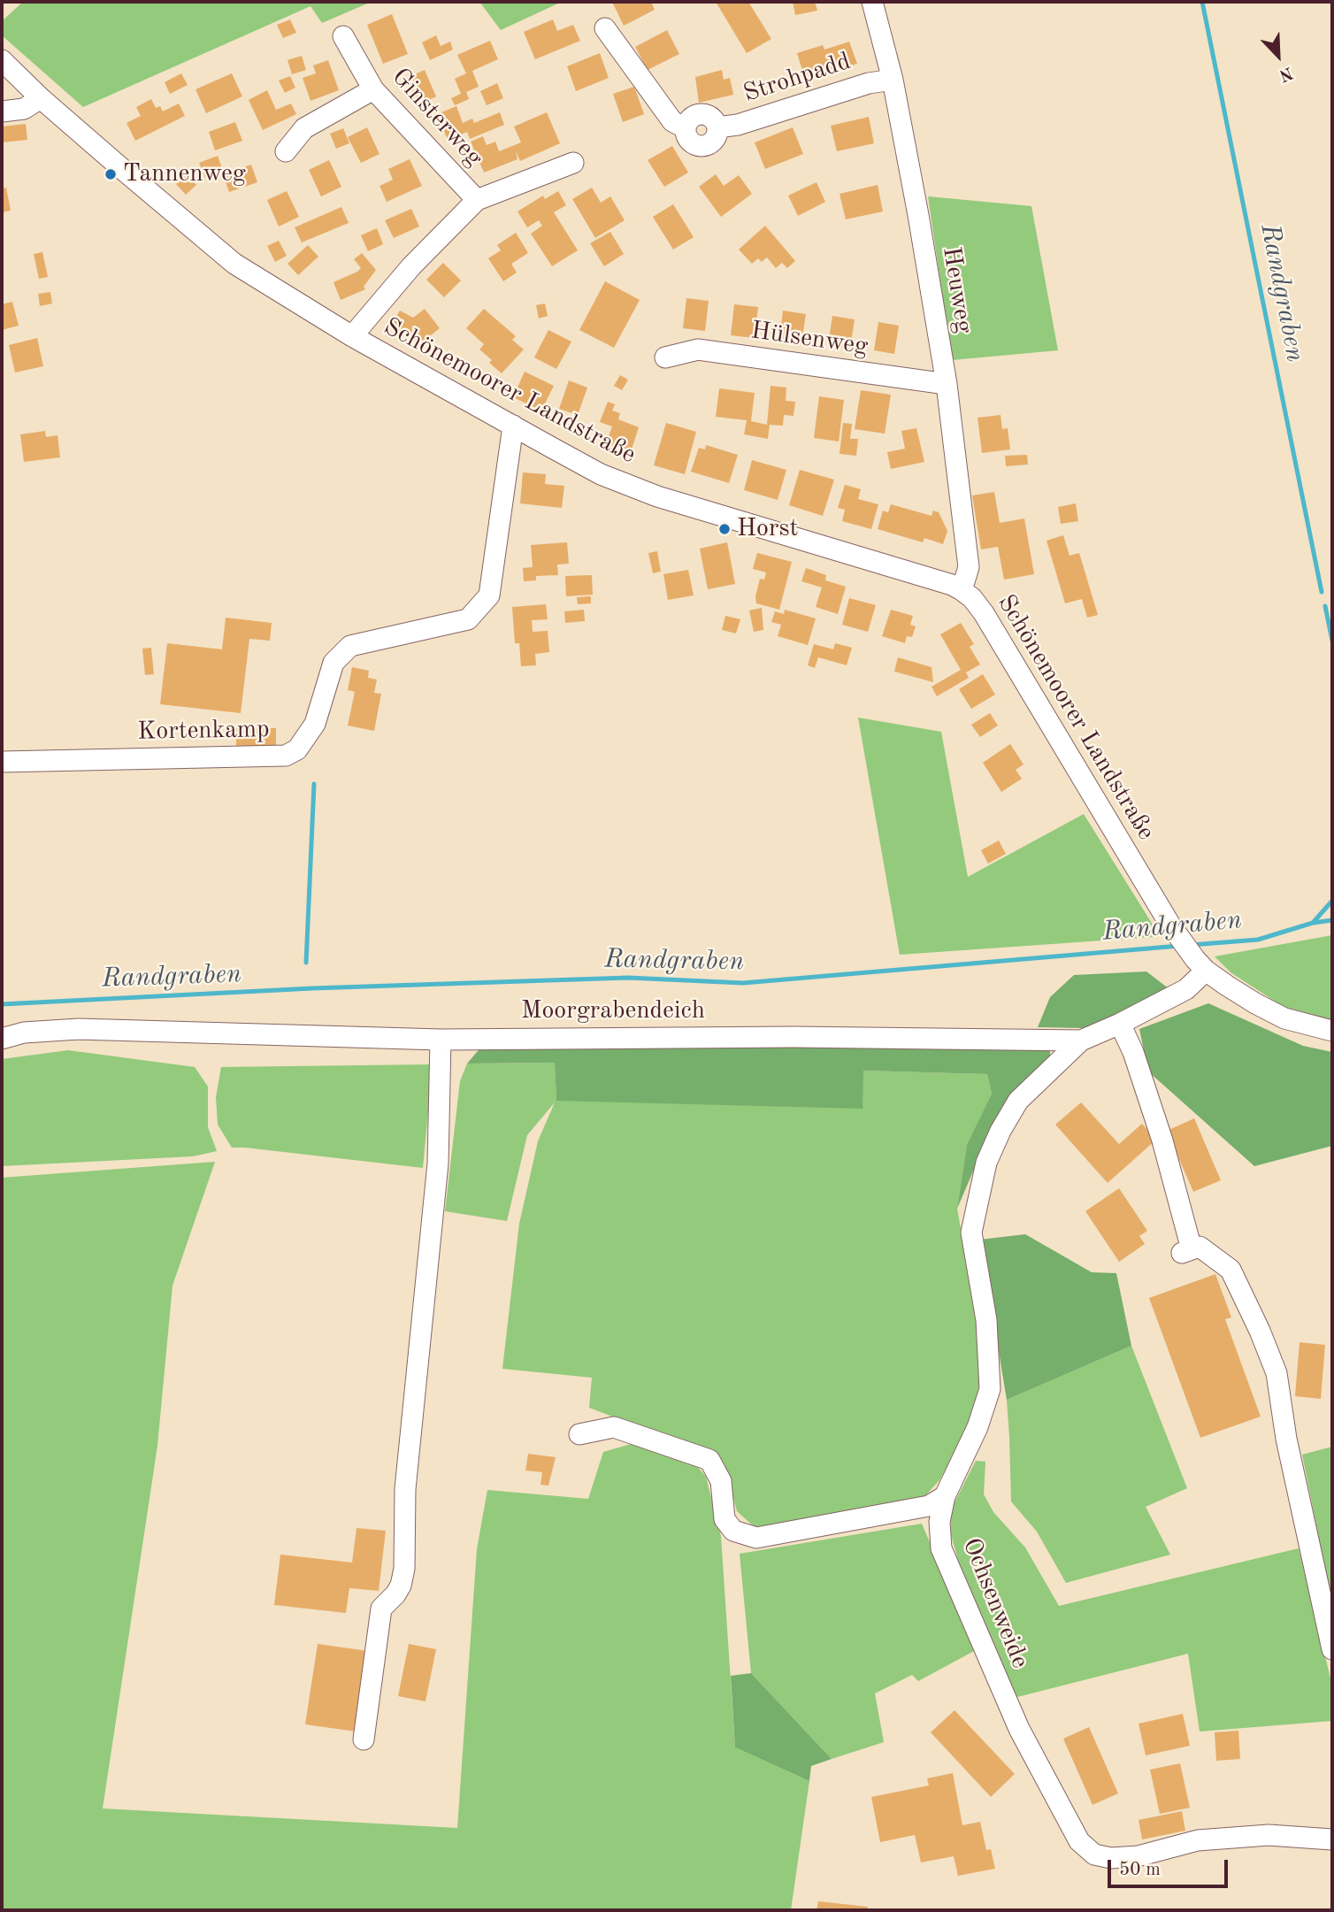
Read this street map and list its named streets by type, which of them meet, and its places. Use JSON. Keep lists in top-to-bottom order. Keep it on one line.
{"streets":{"street":["Strohpadd","Ginsterweg","Heuweg","Hülsenweg","Schönemoorer Landstraße","Kortenkamp","Moorgrabendeich","Ochsenweide"]},"crossings":[["Strohpadd","Heuweg"],["Ginsterweg","Schönemoorer Landstraße"],["Heuweg","Hülsenweg"],["Heuweg","Schönemoorer Landstraße"],["Schönemoorer Landstraße","Kortenkamp"],["Schönemoorer Landstraße","Moorgrabendeich"],["Moorgrabendeich","Ochsenweide"]],"water":["Randgraben"],"places":["Tannenweg","Horst"],"scale_bar":"50 m","north":"bottom right"}
